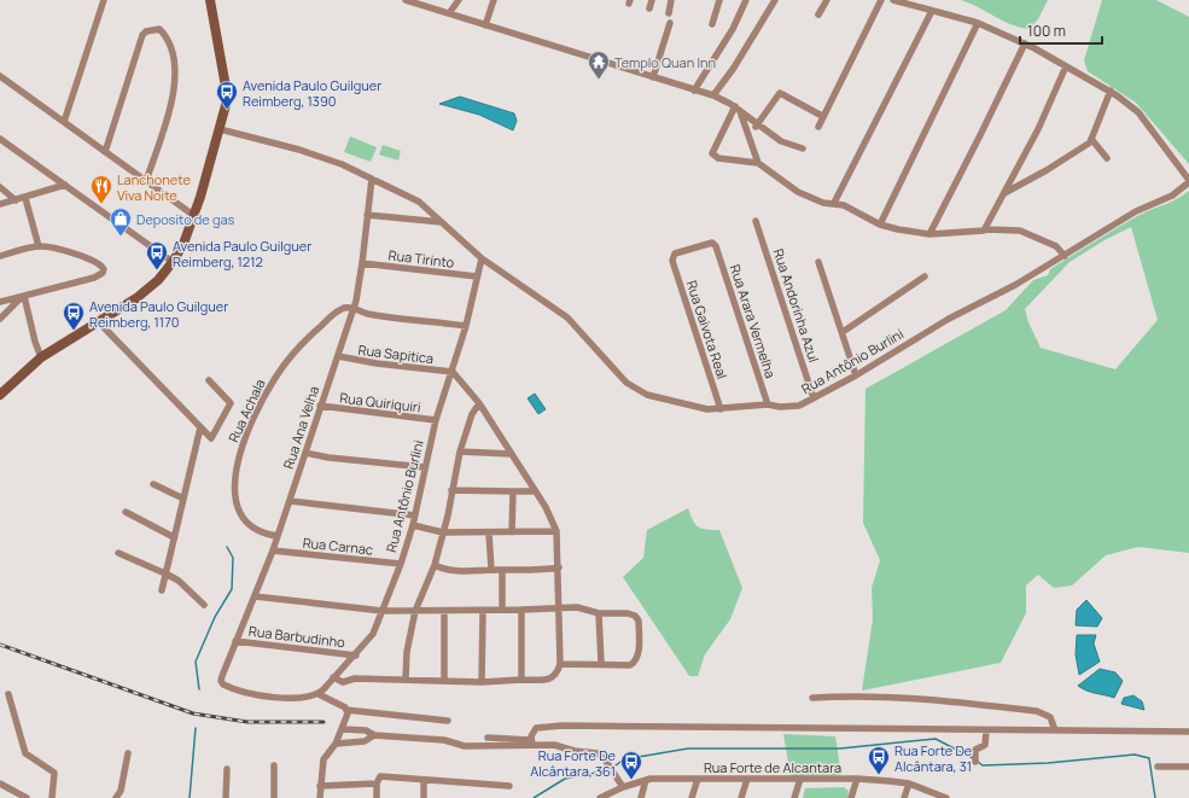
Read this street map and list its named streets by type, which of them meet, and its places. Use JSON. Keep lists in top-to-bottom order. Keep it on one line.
{"streets":{"street":["Rua Tirinto","Rua Andorinha Azul","Rua Arara Vermelha","Rua Gaivota Real","Rua Sapitica","Rua Antônio Burlini","Rua Quiriquiri","Rua Achala","Rua Ana Velha","Rua Carnac","Rua Barbudinho","Rua Forte de Alcantara"]},"crossings":[["Rua Tirinto","Rua Antônio Burlini"],["Rua Tirinto","Rua Ana Velha"],["Rua Andorinha Azul","Rua Antônio Burlini"],["Rua Arara Vermelha","Rua Gaivota Real"],["Rua Arara Vermelha","Rua Antônio Burlini"],["Rua Gaivota Real","Rua Antônio Burlini"],["Rua Sapitica","Rua Antônio Burlini"],["Rua Sapitica","Rua Ana Velha"],["Rua Antônio Burlini","Rua Quiriquiri"],["Rua Antônio Burlini","Rua Ana Velha"],["Rua Antônio Burlini","Rua Carnac"],["Rua Antônio Burlini","Rua Barbudinho"],["Rua Quiriquiri","Rua Ana Velha"],["Rua Achala","Rua Ana Velha"],["Rua Ana Velha","Rua Carnac"],["Rua Ana Velha","Rua Barbudinho"]],"places":{"temple":["Templo Quan Inn"],"bus stop":["Avenida Paulo Guilguer Reimberg, 1390","Avenida Paulo Guilguer Reimberg, 1212","Avenida Paulo Guilguer Reimberg, 1170","Rua Forte De Alcântara, 31","Rua Forte De Alcântara, 361"],"restaurant":["Lanchonete Viva Noite"],"shop":["Deposito de gas"]},"scale_bar":"100 m"}
